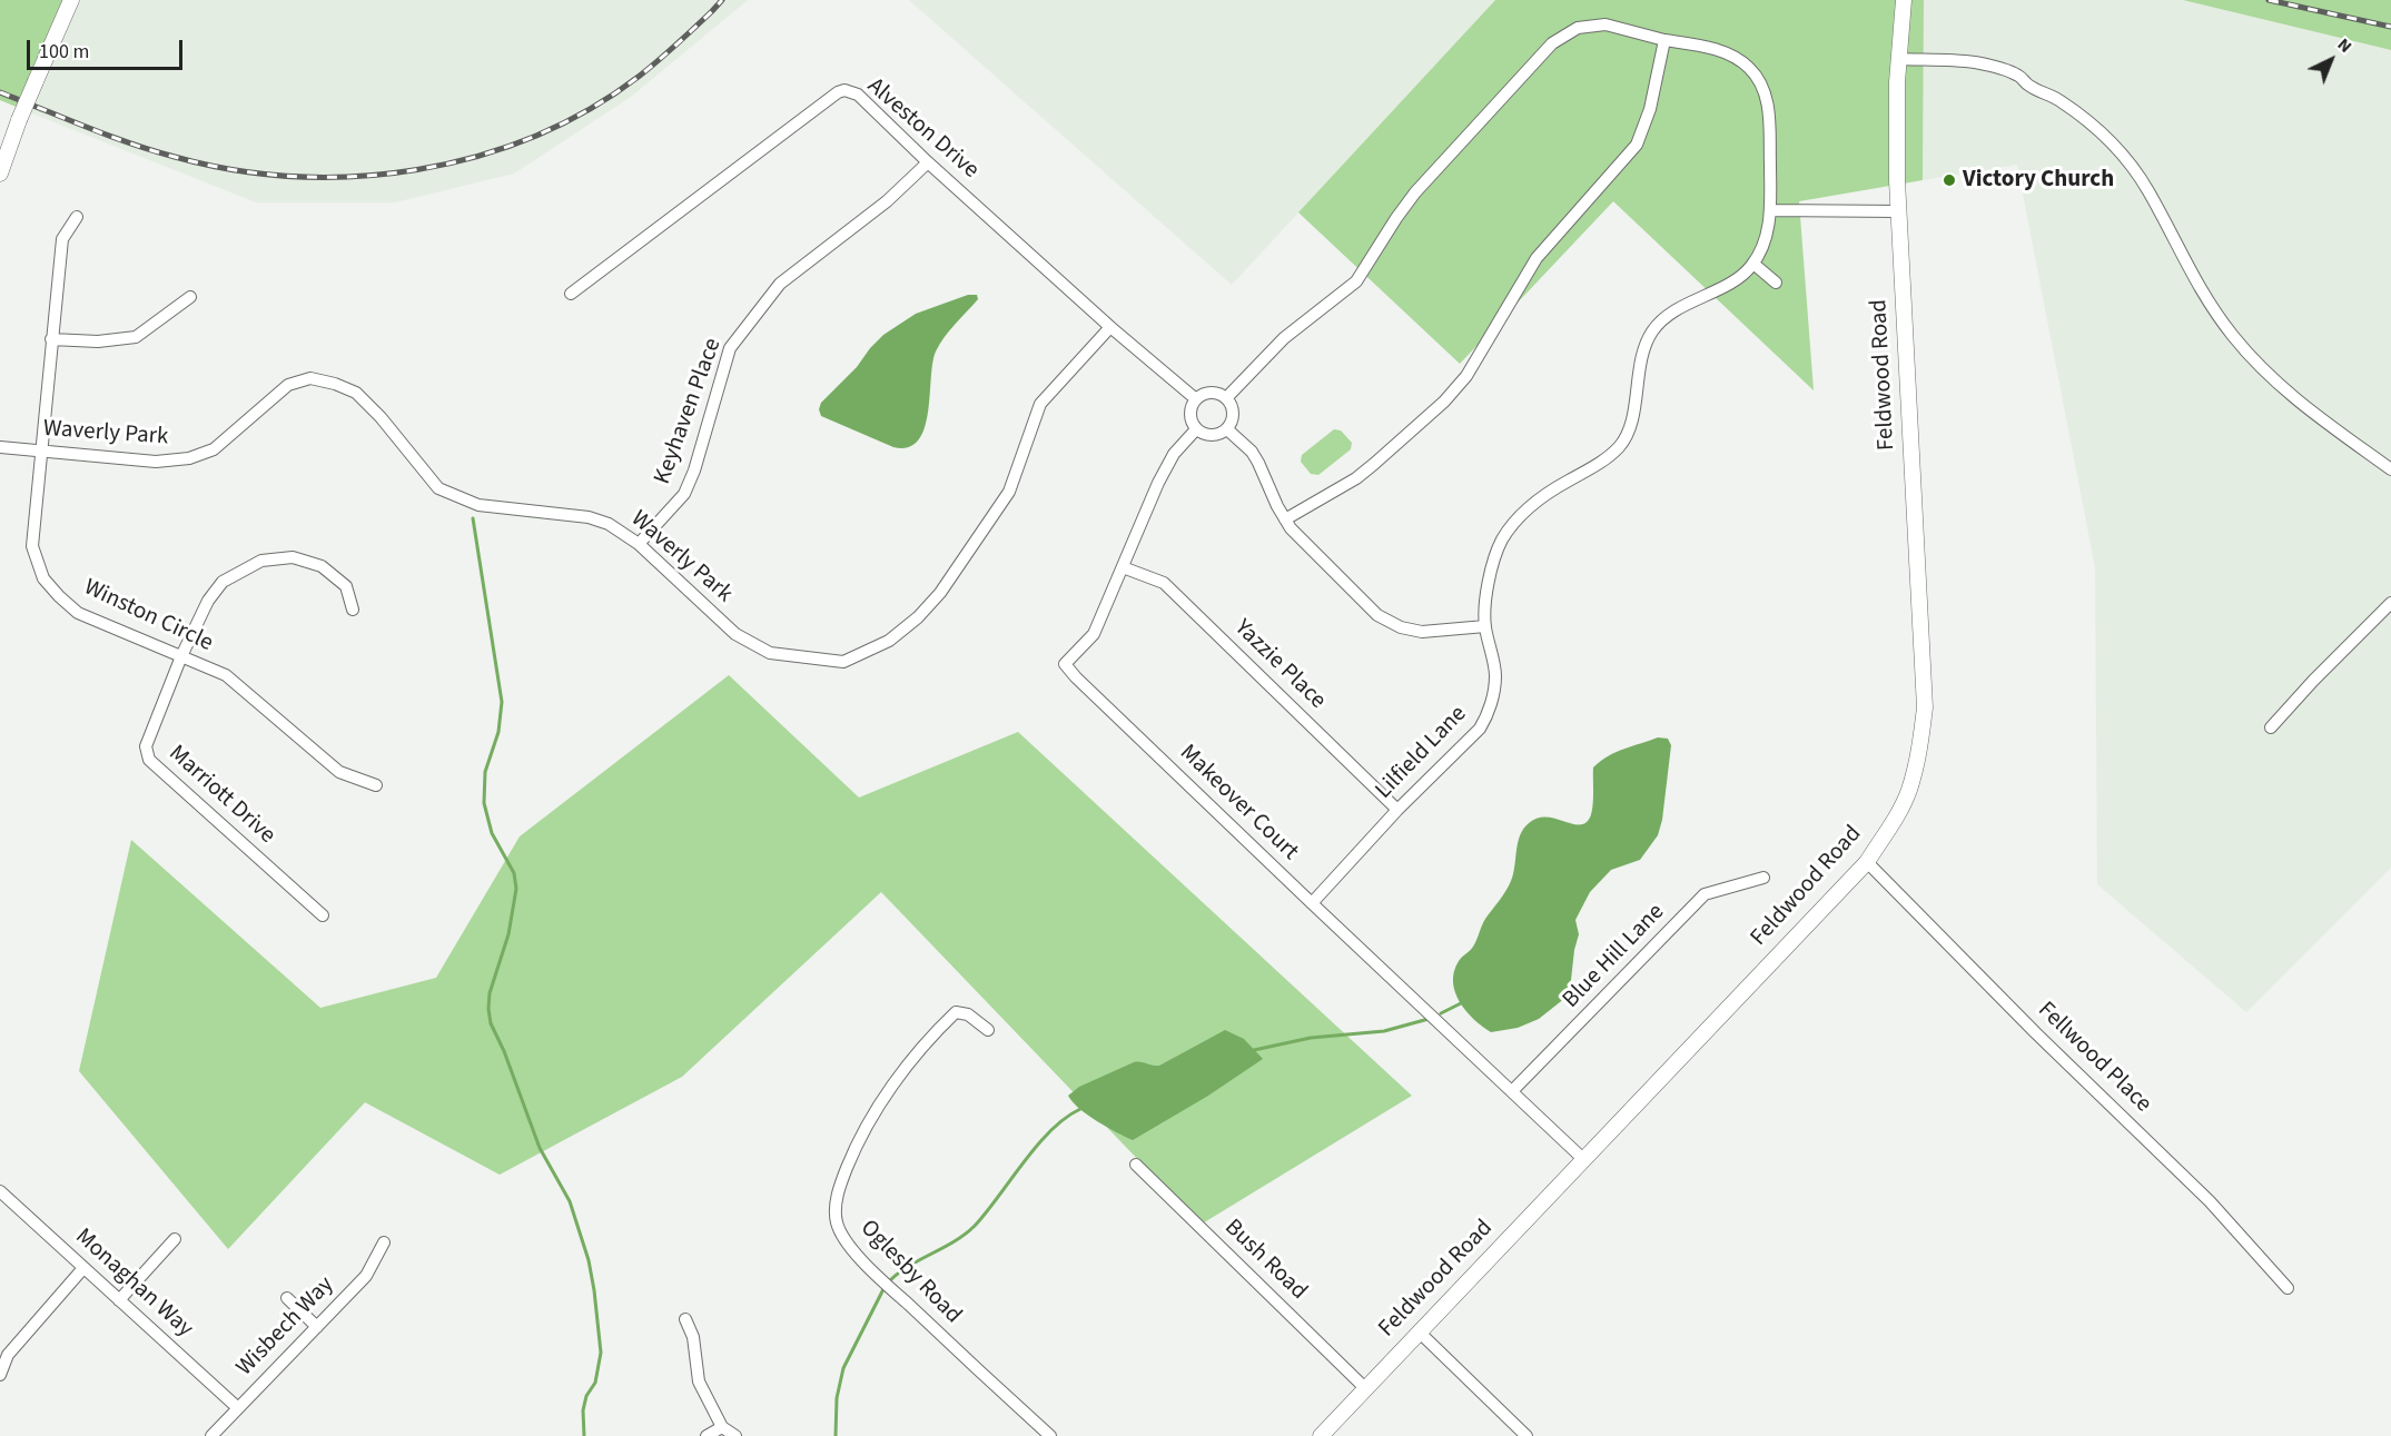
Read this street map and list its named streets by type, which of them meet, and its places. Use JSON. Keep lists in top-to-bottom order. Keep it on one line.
{"streets":{"street":["Alveston Drive","Feldwood Road","Keyhaven Place","Waverly Park","Winston Circle","Yazzie Place","Lilfield Lane","Marriott Drive","Makeover Court","Blue Hill Lane","Fellwood Place","Bush Road","Oglesby Road","Monaghan Way","Wisbech Way"]},"crossings":[["Alveston Drive","Keyhaven Place"],["Alveston Drive","Waverly Park"],["Alveston Drive","Makeover Court"],["Feldwood Road","Makeover Court"],["Feldwood Road","Fellwood Place"],["Feldwood Road","Bush Road"],["Keyhaven Place","Waverly Park"],["Waverly Park","Winston Circle"],["Winston Circle","Marriott Drive"],["Yazzie Place","Lilfield Lane"],["Yazzie Place","Makeover Court"],["Lilfield Lane","Makeover Court"],["Makeover Court","Blue Hill Lane"],["Monaghan Way","Wisbech Way"]],"places":["Victory Church"],"scale_bar":"100 m","north":"top right"}
